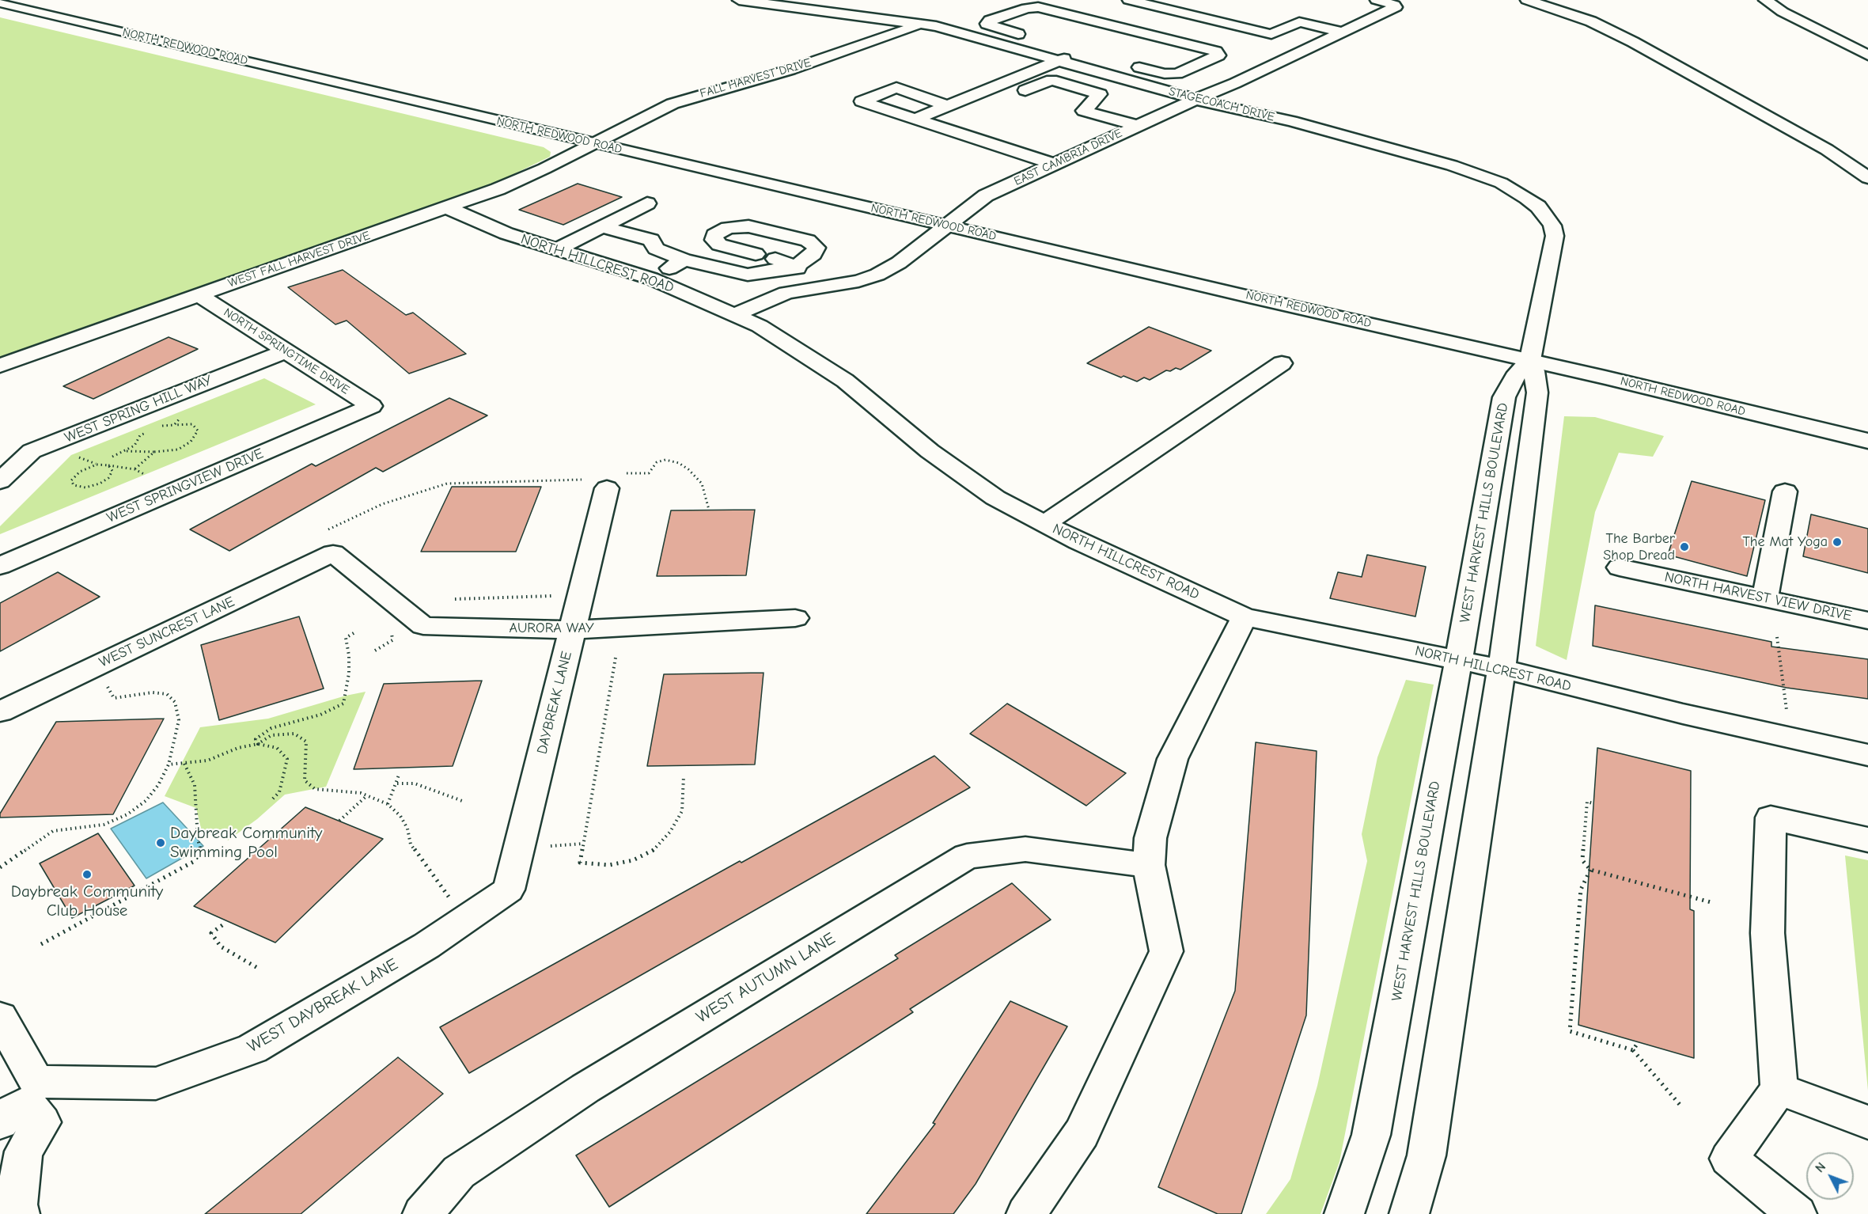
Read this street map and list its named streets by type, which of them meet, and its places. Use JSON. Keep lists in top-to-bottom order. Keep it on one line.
{"streets":{"street":["NORTH REDWOOD ROAD","FALL HARVEST DRIVE","STAGECOACH DRIVE","EAST CAMBRIA DRIVE","WEST FALL HARVEST DRIVE","NORTH HILLCREST ROAD","NORTH SPRINGTIME DRIVE","WEST SPRING HILL WAY","WEST SPRINGVIEW DRIVE","WEST HARVEST HILLS BOULEVARD","NORTH HARVEST VIEW DRIVE","AURORA WAY","WEST SUNCREST LANE","DAYBREAK LANE","WEST AUTUMN LANE","WEST DAYBREAK LANE"]},"crossings":[["NORTH REDWOOD ROAD","FALL HARVEST DRIVE"],["NORTH REDWOOD ROAD","STAGECOACH DRIVE"],["NORTH REDWOOD ROAD","EAST CAMBRIA DRIVE"],["NORTH REDWOOD ROAD","WEST FALL HARVEST DRIVE"],["NORTH REDWOOD ROAD","WEST HARVEST HILLS BOULEVARD"],["FALL HARVEST DRIVE","STAGECOACH DRIVE"],["FALL HARVEST DRIVE","WEST FALL HARVEST DRIVE"],["STAGECOACH DRIVE","EAST CAMBRIA DRIVE"],["STAGECOACH DRIVE","WEST HARVEST HILLS BOULEVARD"],["EAST CAMBRIA DRIVE","NORTH HILLCREST ROAD"],["NORTH HILLCREST ROAD","WEST HARVEST HILLS BOULEVARD"],["NORTH SPRINGTIME DRIVE","WEST SPRING HILL WAY"],["NORTH SPRINGTIME DRIVE","WEST SPRINGVIEW DRIVE"],["AURORA WAY","WEST SUNCREST LANE"],["AURORA WAY","DAYBREAK LANE"],["DAYBREAK LANE","WEST DAYBREAK LANE"]],"places":["The Mat Yoga","The Barber Shop Dread","Daybreak Community Swimming Pool","Daybreak Community Club House"],"north":"top left"}
